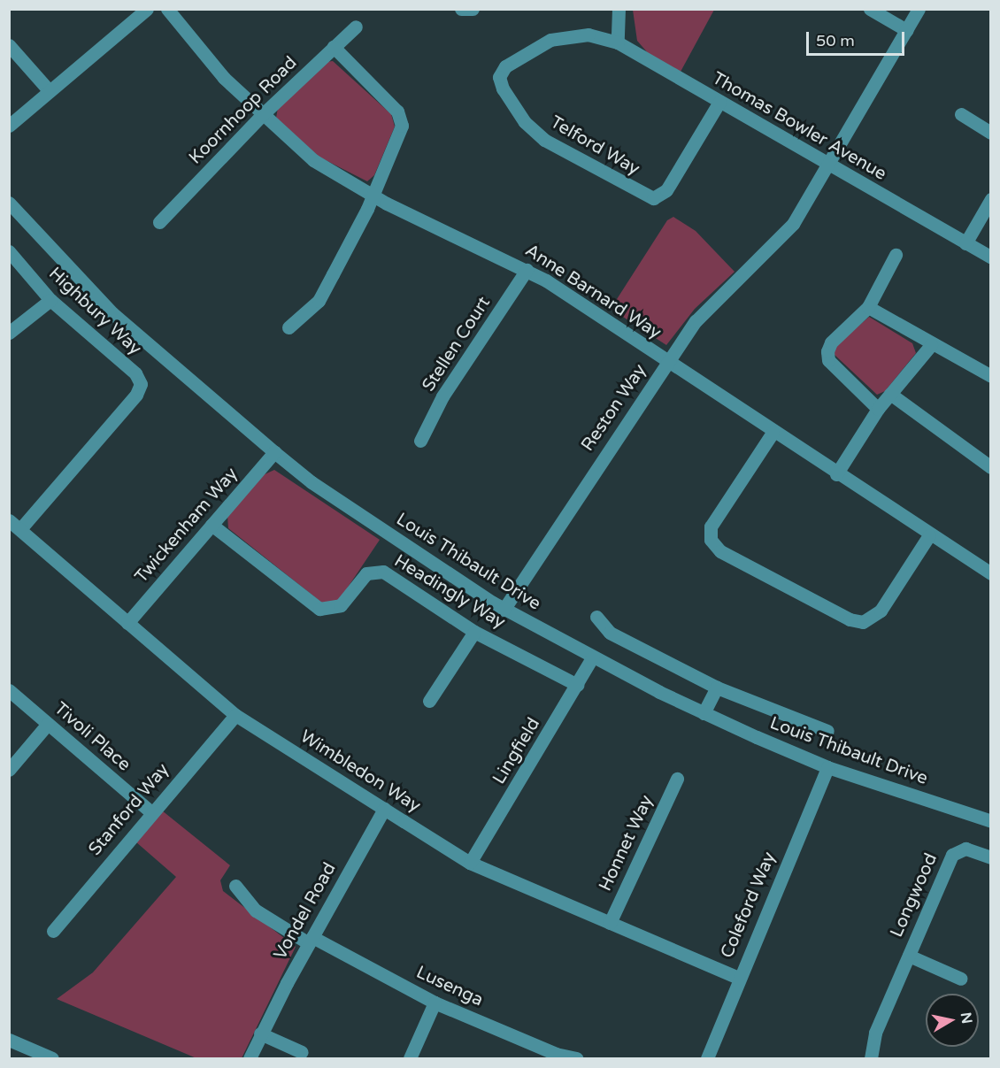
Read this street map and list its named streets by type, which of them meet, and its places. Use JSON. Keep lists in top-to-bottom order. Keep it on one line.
{"streets":{"street":["Koornhoop Road","Thomas Bowler Avenue","Telford Way","Anne Barnard Way","Highbury Way","Stellen Court","Reston Way","Twickenham Way","Louis Thibault Drive","Headingly Way","Tivoli Place","Lingfield","Wimbledon Way","Stanford Way","Honnet Way","Longwood","Coleford Way","Vondel Road","Lusenga"]},"crossings":[["Koornhoop Road","Anne Barnard Way"],["Thomas Bowler Avenue","Telford Way"],["Thomas Bowler Avenue","Reston Way"],["Anne Barnard Way","Stellen Court"],["Anne Barnard Way","Reston Way"],["Highbury Way","Wimbledon Way"],["Reston Way","Louis Thibault Drive"],["Twickenham Way","Louis Thibault Drive"],["Twickenham Way","Headingly Way"],["Twickenham Way","Wimbledon Way"],["Louis Thibault Drive","Lingfield"],["Louis Thibault Drive","Coleford Way"],["Headingly Way","Lingfield"],["Tivoli Place","Stanford Way"],["Lingfield","Wimbledon Way"],["Wimbledon Way","Stanford Way"],["Wimbledon Way","Honnet Way"],["Wimbledon Way","Coleford Way"],["Wimbledon Way","Vondel Road"],["Vondel Road","Lusenga"]],"scale_bar":"50 m","north":"right"}
